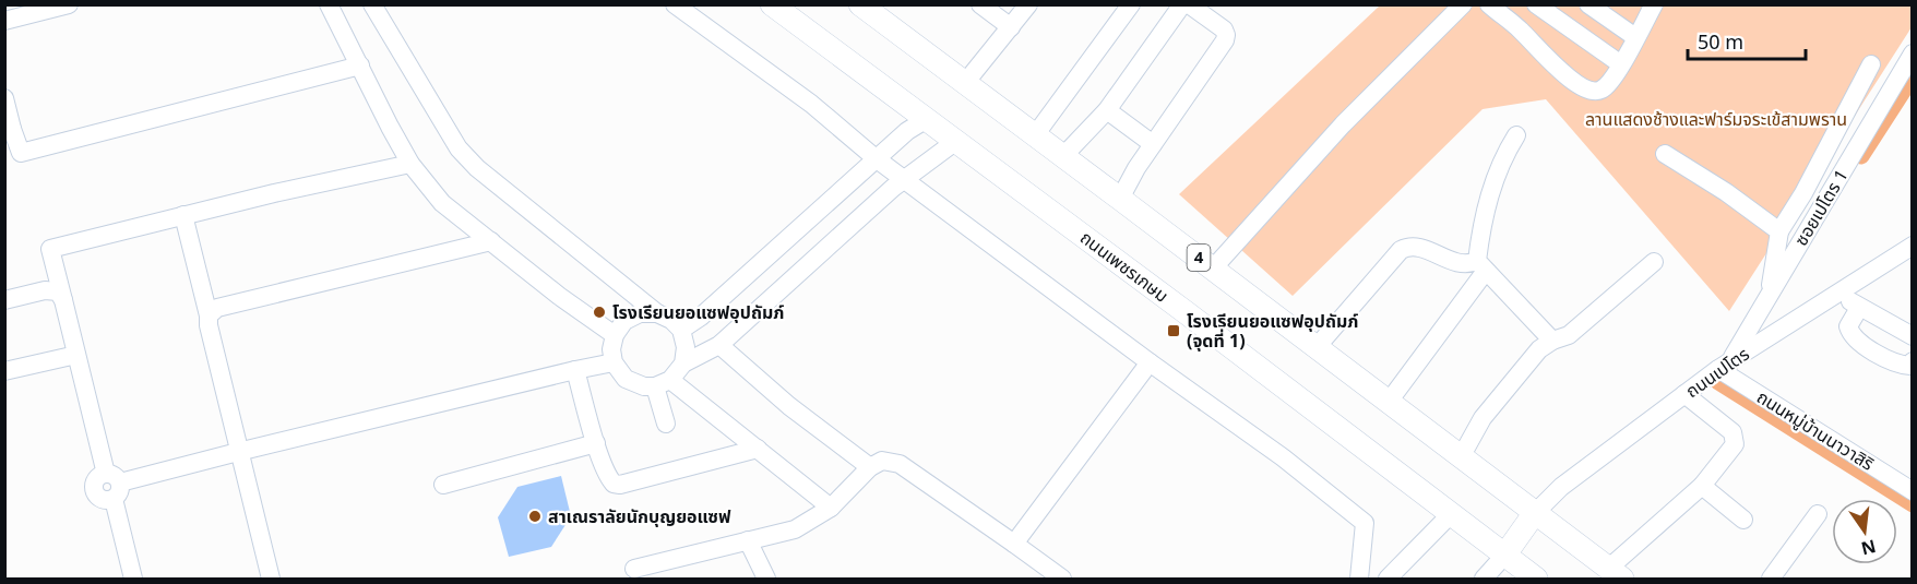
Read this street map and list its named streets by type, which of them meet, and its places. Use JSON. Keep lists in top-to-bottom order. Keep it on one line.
{"streets":{"main road":["4","ถนนเพชรเกษม"],"street":["ซอยเปโตร 1","ถนนเปโตร","ถนนหมู่บ้านนาวาสิริ"]},"crossings":[["ซอยเปโตร 1","ถนนเปโตร"],["ซอยเปโตร 1","ถนนหมู่บ้านนาวาสิริ"],["4","ถนนเปโตร"],["ถนนเปโตร","ถนนหมู่บ้านนาวาสิริ"]],"parks":["ลานแสดงช้างและฟาร์มจระเข้สามพราน"],"places":{"other":["โรงเรียนยอแซฟอุปถัมภ์","สาเณราลัยนักบุญยอแซฟ"],"transit":["โรงเรียนยอแซฟอุปถัมภ์ (จุดที่ 1)"]},"scale_bar":"50 m","north":"bottom"}
